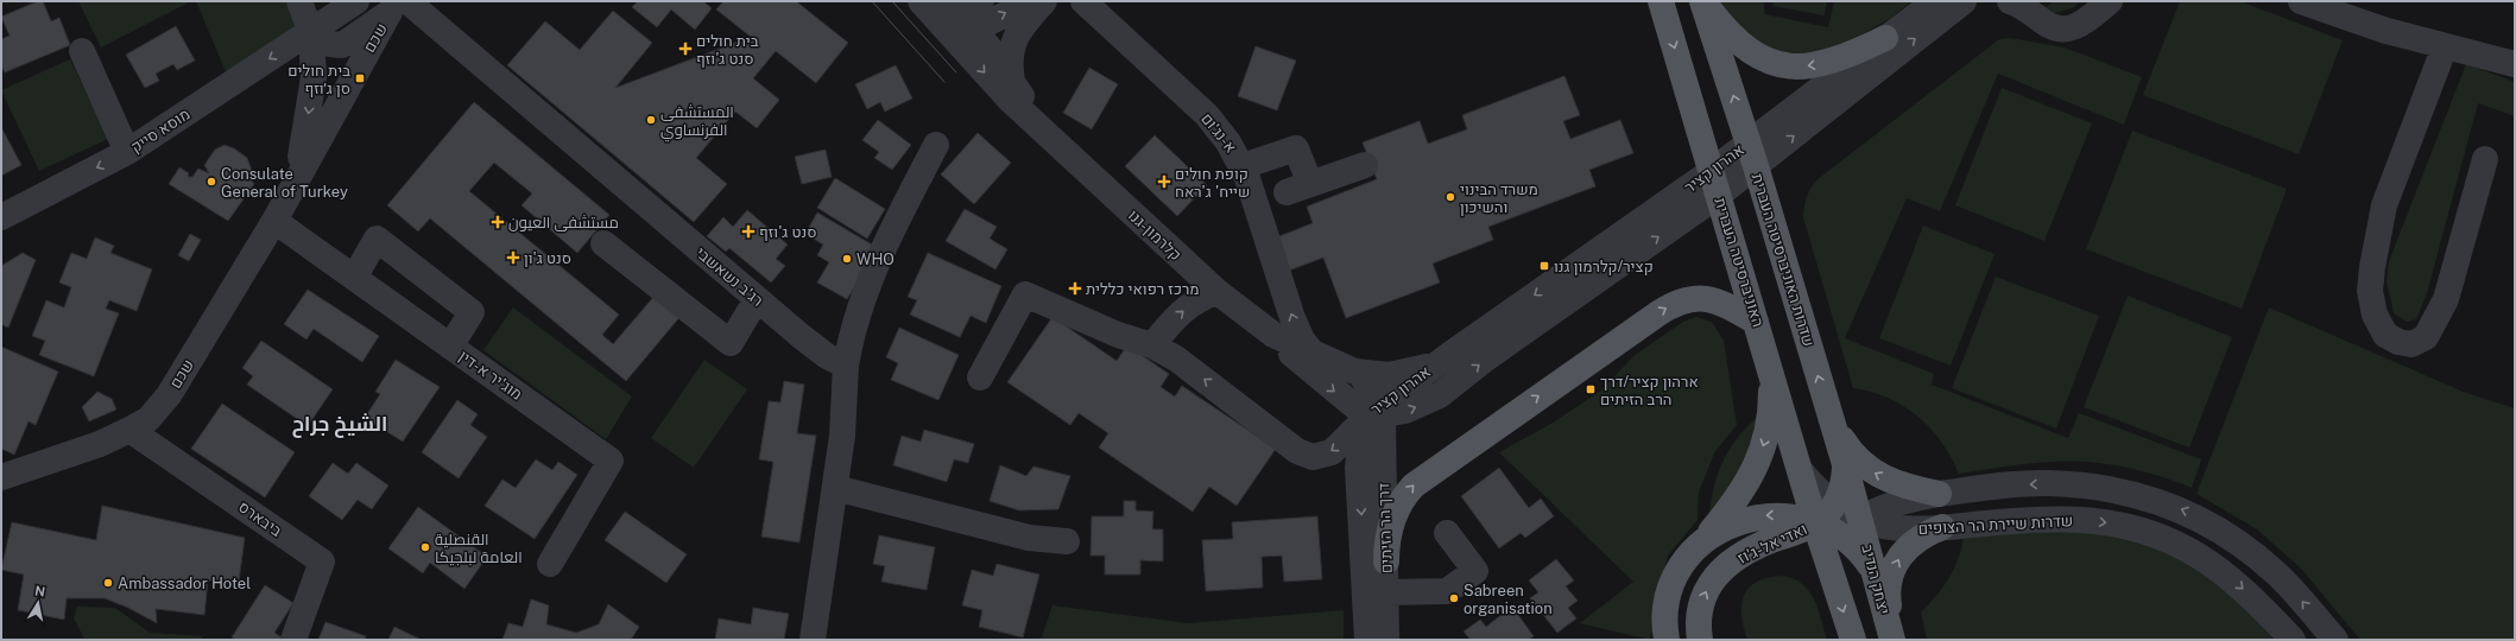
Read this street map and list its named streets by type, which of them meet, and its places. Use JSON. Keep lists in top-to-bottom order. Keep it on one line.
{"streets":{"main road":["שדרות האוניברסיטה העברית","האוניברסיטה העברית","ואדי אל-ג'וז","יצחק הנדיב"],"street":["שכם","מוסא סייק","א-נג'ום","אהרון קציר","קלרמון-גנו","רג'ב נשאשבי","מוג'יר א-דין","ביבארס","שדרות שיירת הר הצופים","דרך הר הזיתים"]},"crossings":[["שכם","מוסא סייק"],["שכם","רג'ב נשאשבי"],["שכם","מוג'יר א-דין"],["שכם","ביבארס"],["א-נג'ום","קלרמון-גנו"],["אהרון קציר","קלרמון-גנו"],["אהרון קציר","שדרות האוניברסיטה העברית"],["אהרון קציר","האוניברסיטה העברית"],["אהרון קציר","דרך הר הזיתים"],["קלרמון-גנו","דרך הר הזיתים"],["שדרות האוניברסיטה העברית","שדרות שיירת הר הצופים"],["שדרות האוניברסיטה העברית","ואדי אל-ג'וז"],["האוניברסיטה העברית","שדרות שיירת הר הצופים"],["האוניברסיטה העברית","ואדי אל-ג'וז"],["שדרות שיירת הר הצופים","ואדי אל-ג'וז"],["ואדי אל-ג'וז","יצחק הנדיב"]],"one_way":["מוסא סייק","א-נג'ום","שדרות האוניברסיטה העברית"],"districts":["الشيخ جراح"],"places":{"health":["בית חולים סנט ג'וזף","קופת חולים שייח' ג'ראח","مستشفى العيون","סנט ג'וזף","סנט ג'ון","מרכז רפואי כללית"],"transit":["בית חולים סן ג׳וזף","קציר/קלרמון גנו","ארהון קציר/דרך הרב הזיתים"],"other":["المستشفى الفرنساوي","Consulate General of Turkey","משרד הבינוי והשיכון","WHO","القنصلية العامة لبلجيكا","Ambassador Hotel","Sabreen organisation"]},"north":"top"}
